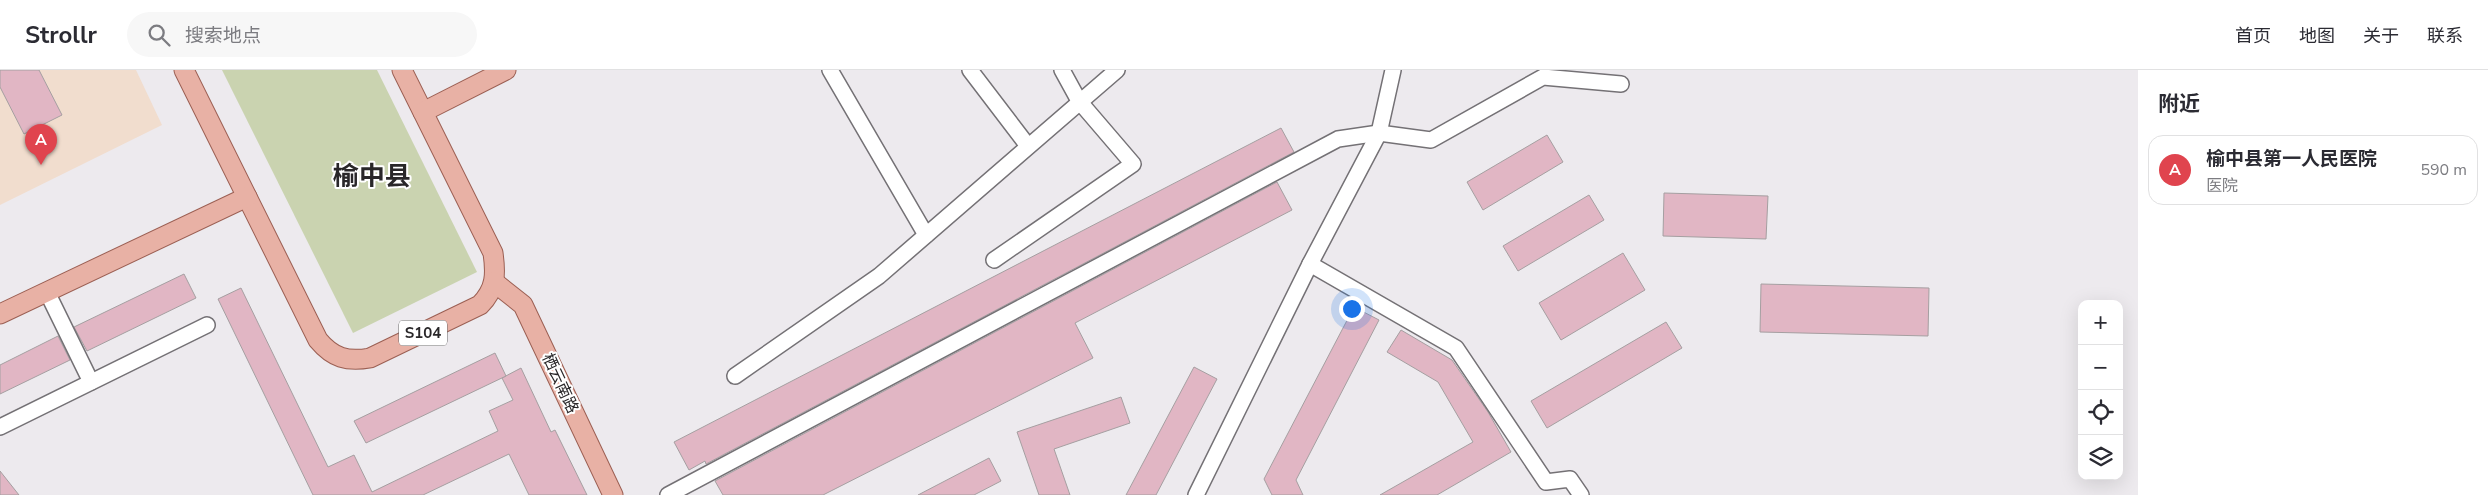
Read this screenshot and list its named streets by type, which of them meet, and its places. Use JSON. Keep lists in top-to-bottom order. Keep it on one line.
{"streets":{"main road":["S104","栖云南路"]},"crossings":[["S104","栖云南路"]],"districts":["榆中县"],"page":{"header":"Strollr","search":"搜索地点","nav":["首页","地图","关于","联系"],"heading":"附近","pins":"A","list":[{"mark":"A","name":"榆中县第一人民医院","note":"医院","value":"590 m"}],"map_buttons":["+","−"]}}
